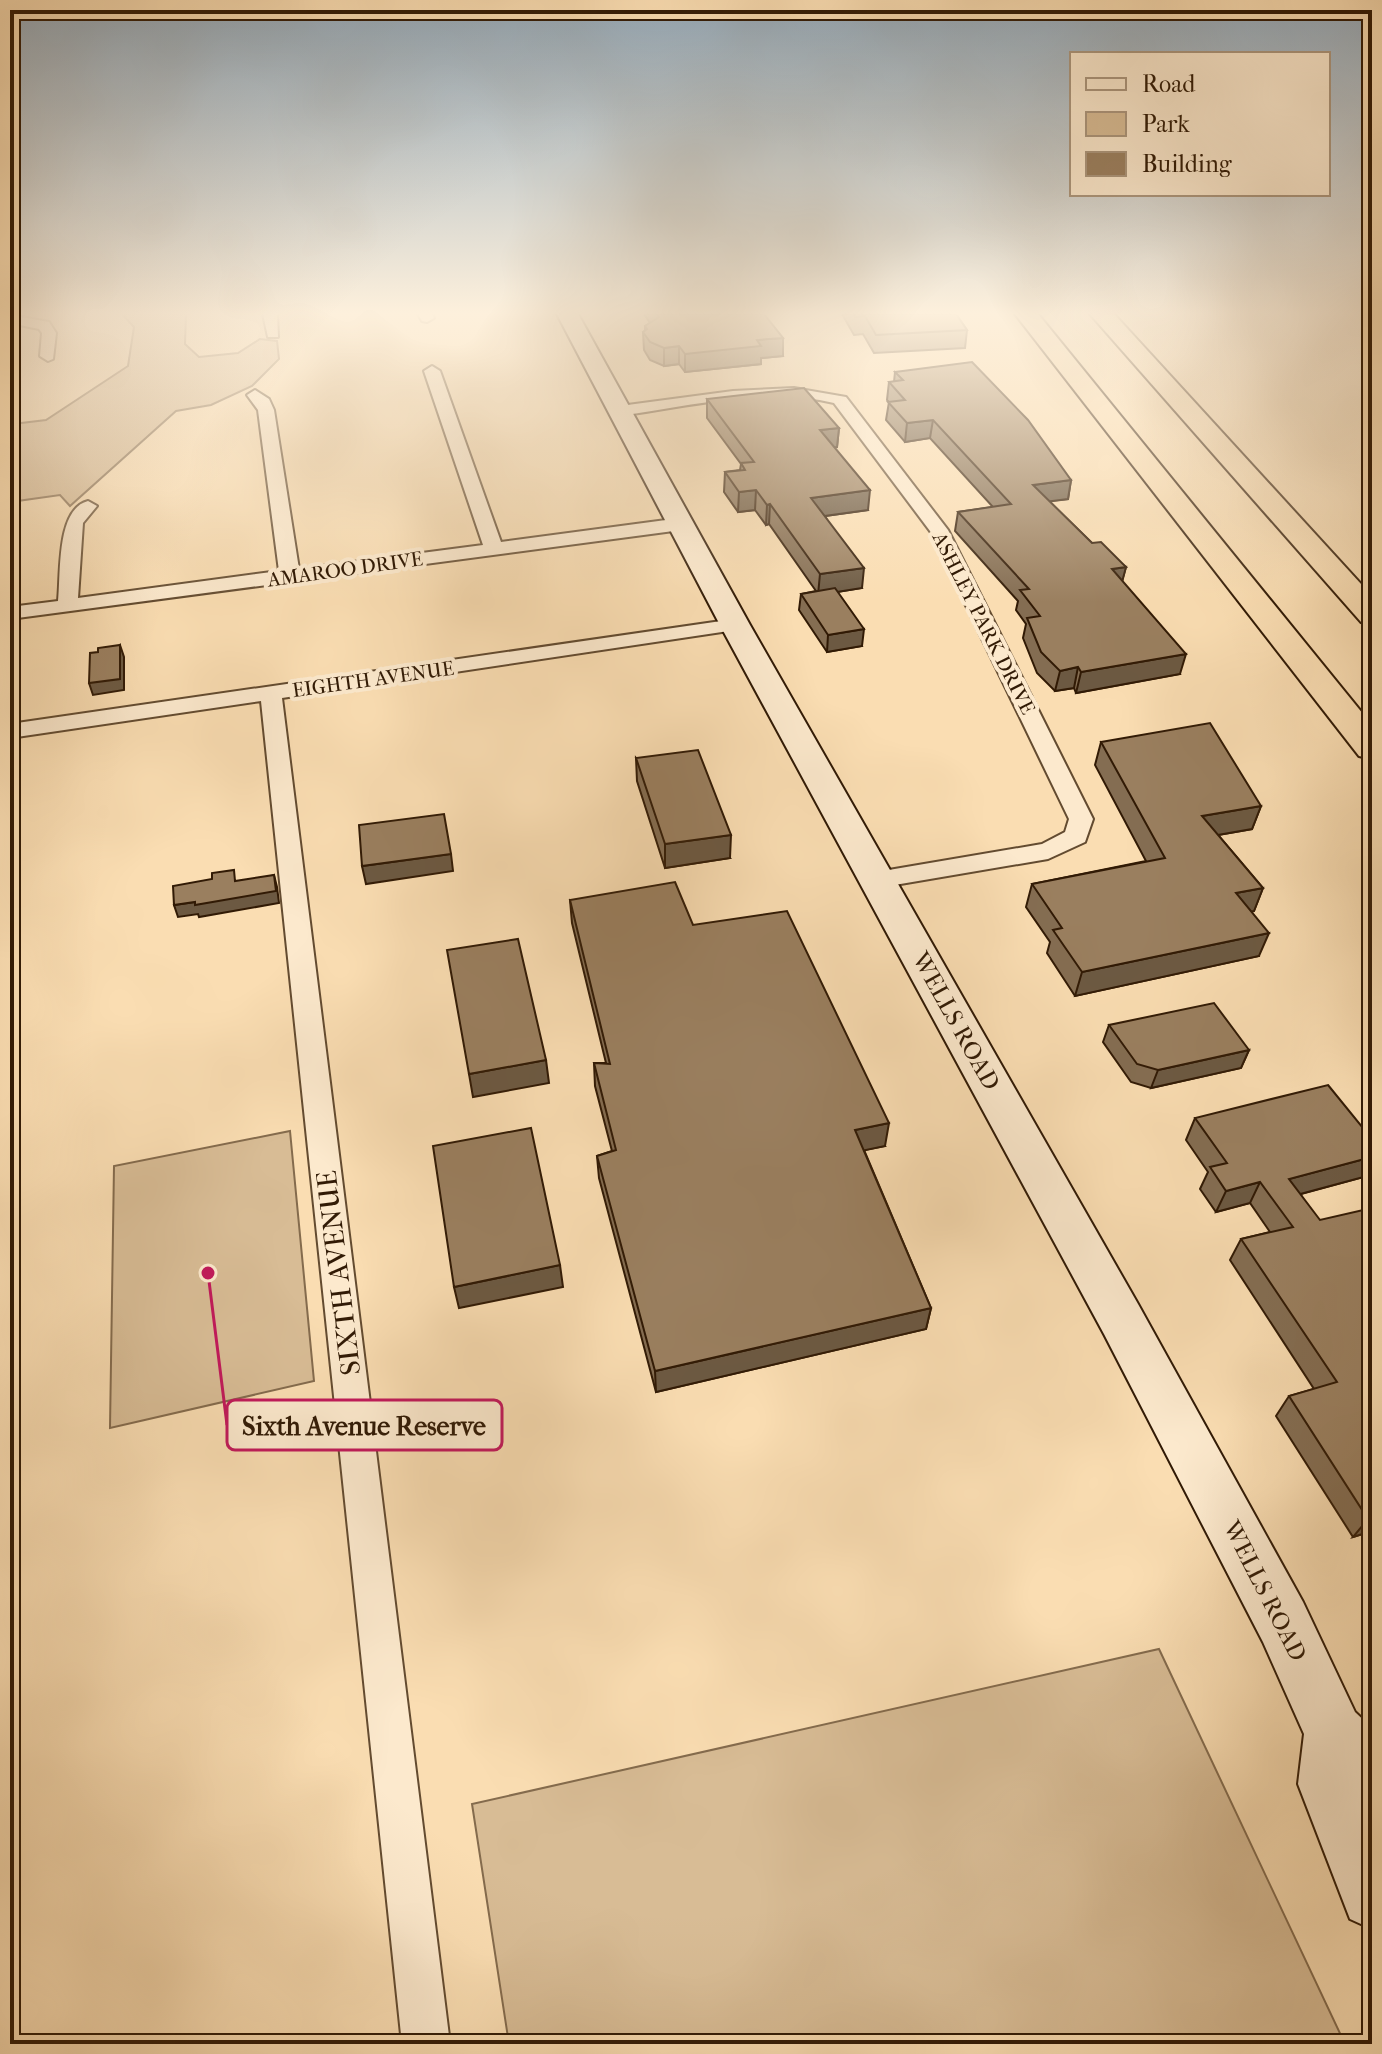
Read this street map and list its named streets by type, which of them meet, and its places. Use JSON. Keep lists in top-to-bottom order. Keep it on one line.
{"streets":{"main road":["WELLS ROAD"],"street":["AMAROO DRIVE","ASHLEY PARK DRIVE","EIGHTH AVENUE","SIXTH AVENUE"]},"crossings":[["AMAROO DRIVE","WELLS ROAD"],["ASHLEY PARK DRIVE","WELLS ROAD"],["EIGHTH AVENUE","WELLS ROAD"],["EIGHTH AVENUE","SIXTH AVENUE"]],"places":["Sixth Avenue Reserve"],"legend":["Road","Park","Building"]}
